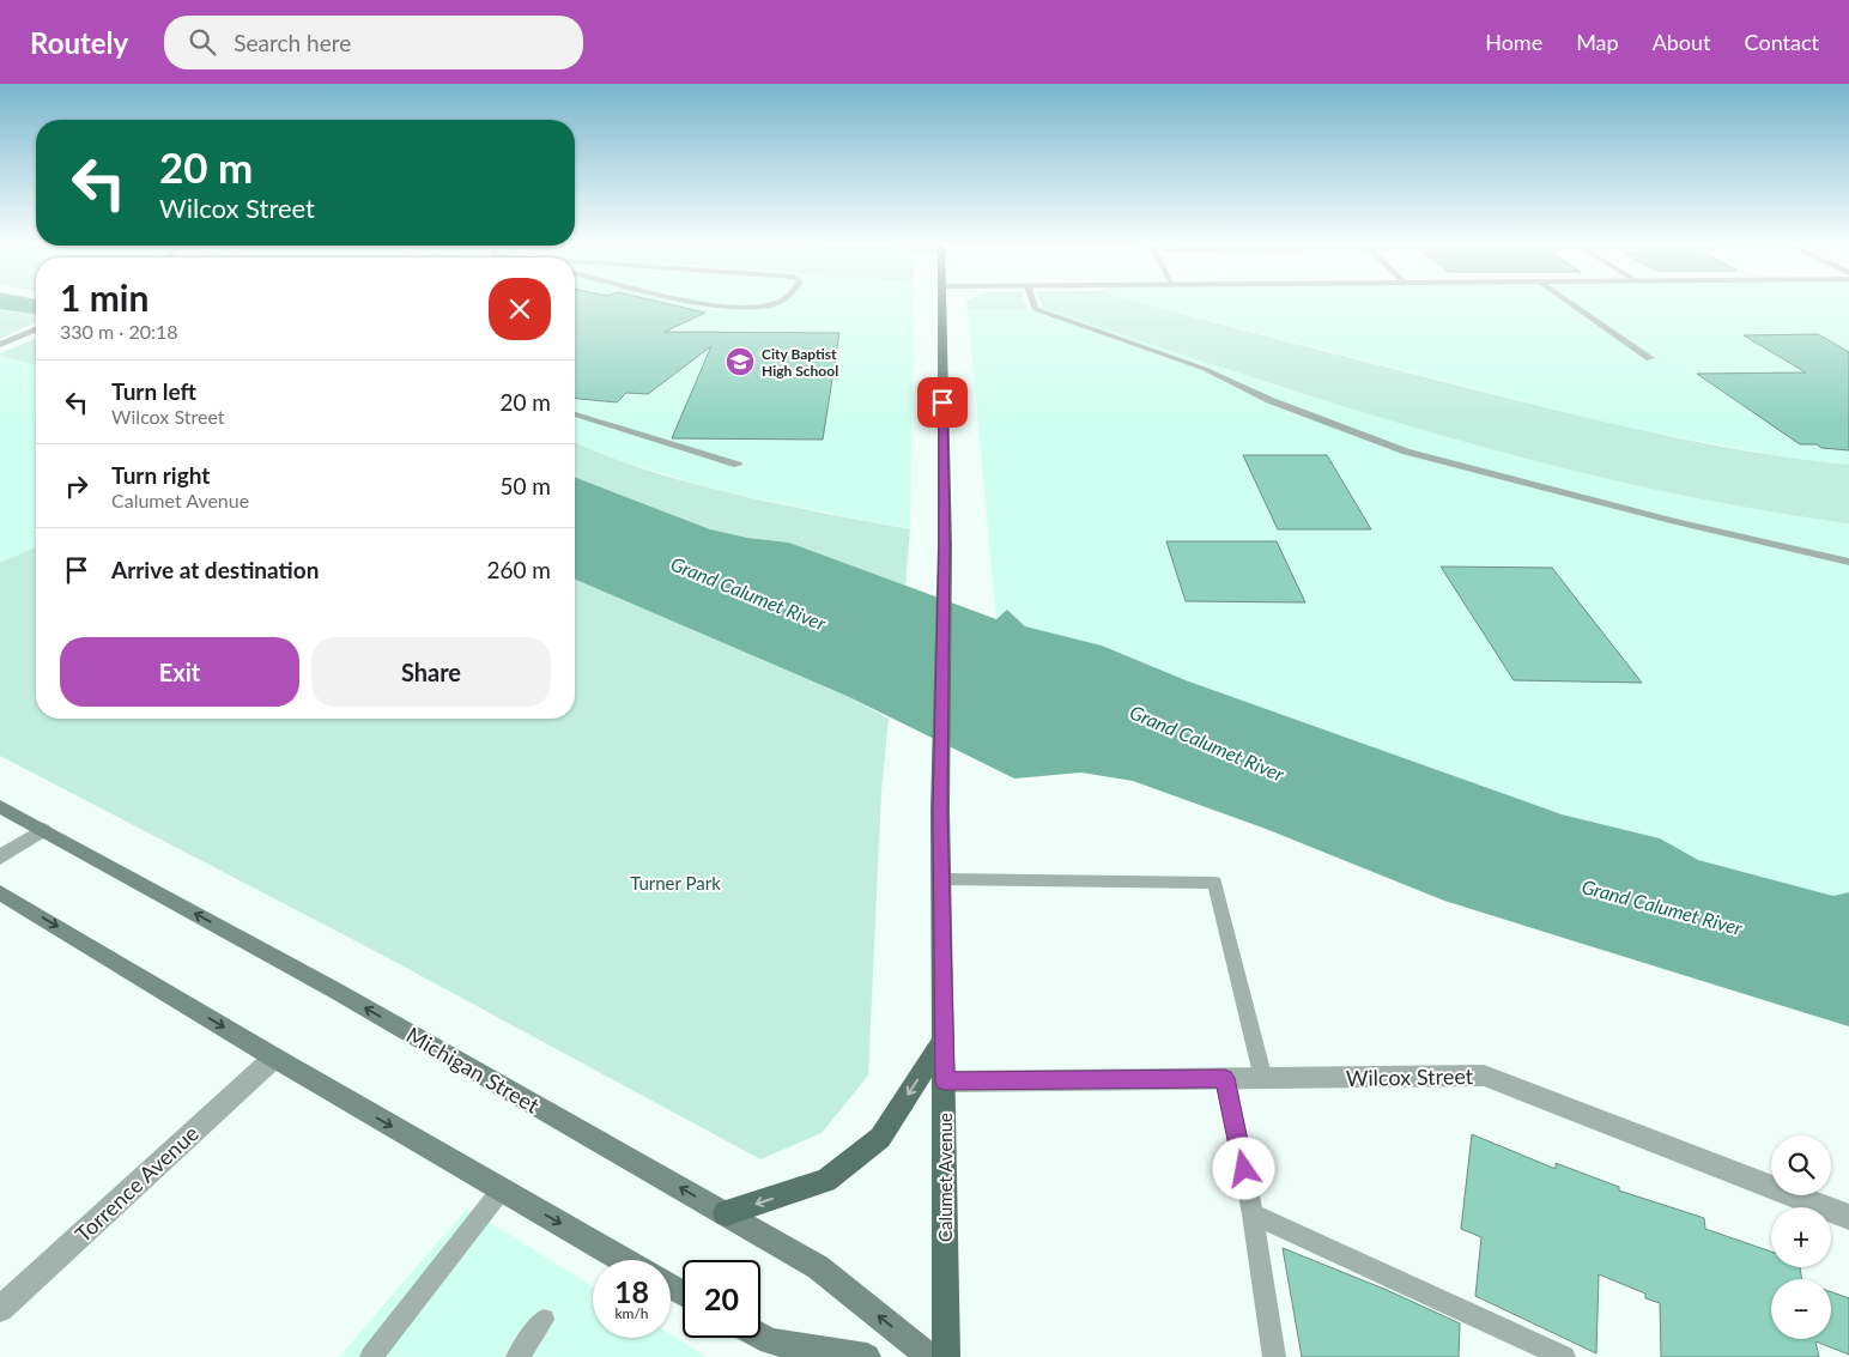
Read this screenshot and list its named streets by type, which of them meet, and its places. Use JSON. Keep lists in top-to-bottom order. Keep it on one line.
{"streets":{"main road":["Michigan Street","Calumet Avenue"],"street":["Wilcox Street","Torrence Avenue"]},"crossings":[["Wilcox Street","Calumet Avenue"]],"water":["Grand Calumet River"],"parks":["Turner Park"],"places":{"school or university":["City Baptist High School"]},"page":{"header":"Routely","search":"Search here","nav":["Home","Map","About","Contact"],"turn":["20 m","Wilcox Street"],"heading":["1 min","330 m · 20:18"],"list":[{"name":"Turn left","note":"Wilcox Street","value":"20 m"},{"name":"Turn right","note":"Calumet Avenue","value":"50 m"},{"name":"Arrive at destination","value":"260 m"}],"buttons":["Exit","Share"],"map_buttons":["+","−"],"speed":"18 km/h","limit":"20"}}
